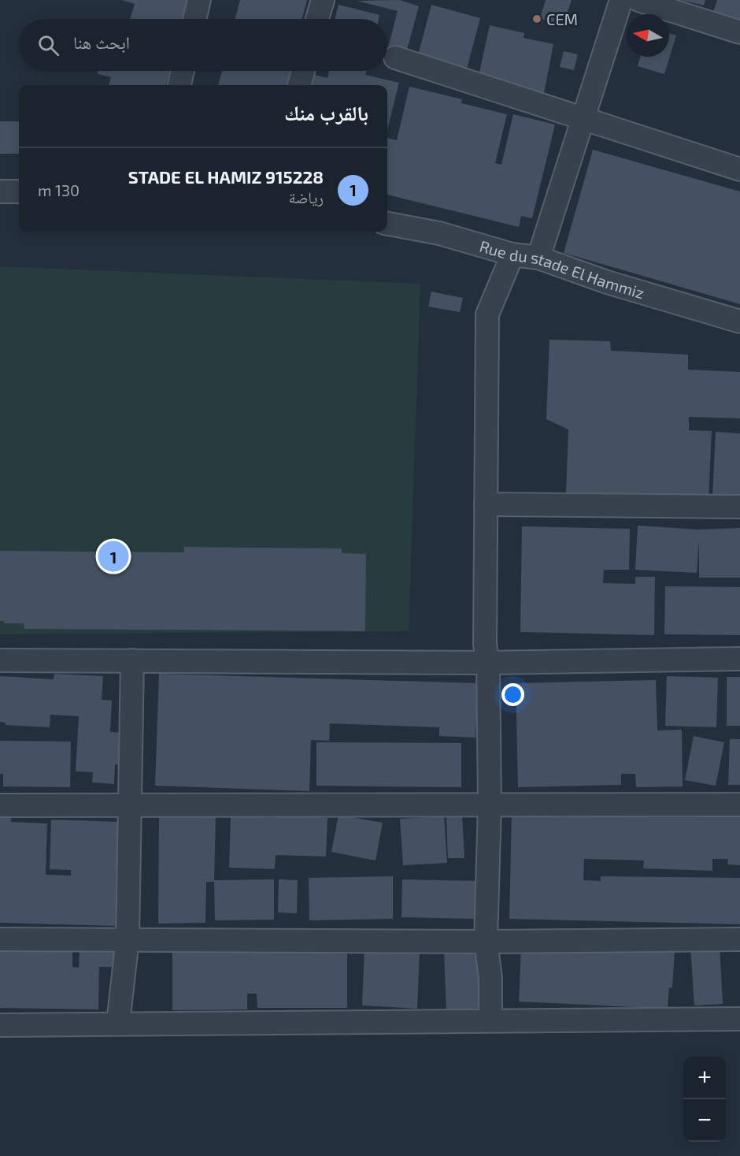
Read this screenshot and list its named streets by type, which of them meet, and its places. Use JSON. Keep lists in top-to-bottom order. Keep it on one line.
{"streets":{"street":["Rue du stade El Hammiz"]},"places":["CEM"],"north":"left","page":{"search":"ابحث هنا","heading":"بالقرب منك","list":[{"mark":"1","name":"STADE EL HAMIZ 915228","note":"رياضة","value":"130 m"}],"pins":"1","map_buttons":["+","−"]}}
